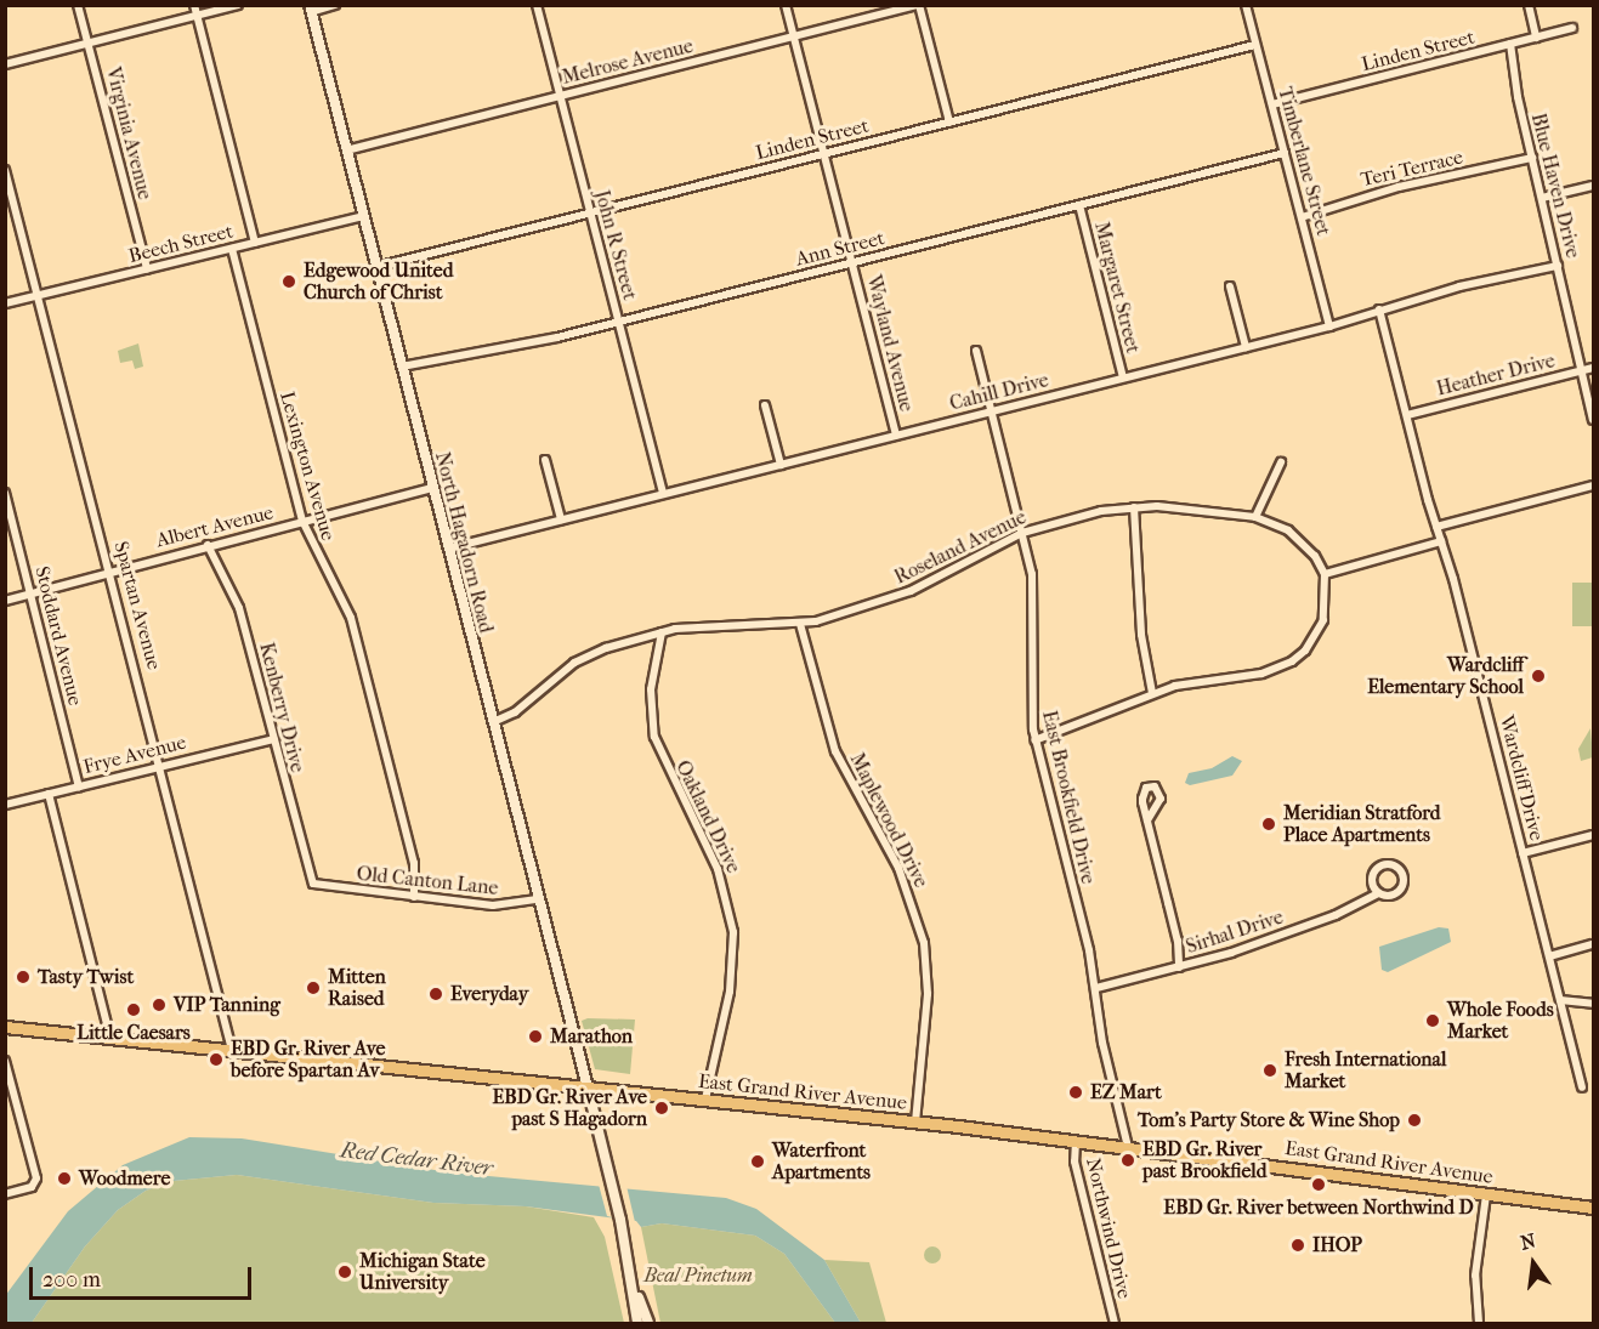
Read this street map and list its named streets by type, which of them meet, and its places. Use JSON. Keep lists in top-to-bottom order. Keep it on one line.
{"streets":{"main road":["East Grand River Avenue"],"street":["Linden Street","Melrose Avenue","Virginia Avenue","Timberlane Street","Teri Terrace","Blue Haven Drive","Beech Street","John R Street","Ann Street","Margaret Street","Wayland Avenue","Heather Drive","Cahill Drive","Lexington Avenue","Albert Avenue","North Hagadorn Road","Roseland Avenue","Spartan Avenue","Stoddard Avenue","Kenberry Drive","Frye Avenue","Wardcliff Drive","East Brookfield Drive","Oakland Drive","Maplewood Drive","Old Canton Lane","Sirhal Drive","Northwind Drive"]},"crossings":[["Linden Street","Timberlane Street"],["Linden Street","Blue Haven Drive"],["Linden Street","John R Street"],["Linden Street","Wayland Avenue"],["Linden Street","North Hagadorn Road"],["Melrose Avenue","John R Street"],["Melrose Avenue","Wayland Avenue"],["Melrose Avenue","North Hagadorn Road"],["Virginia Avenue","Beech Street"],["Timberlane Street","Teri Terrace"],["Timberlane Street","Ann Street"],["Timberlane Street","Cahill Drive"],["Teri Terrace","Blue Haven Drive"],["Blue Haven Drive","Heather Drive"],["Blue Haven Drive","Cahill Drive"],["Beech Street","Lexington Avenue"],["Beech Street","North Hagadorn Road"],["Beech Street","Spartan Avenue"],["John R Street","Ann Street"],["John R Street","Cahill Drive"],["Ann Street","Margaret Street"],["Ann Street","Wayland Avenue"],["Ann Street","North Hagadorn Road"],["Margaret Street","Cahill Drive"],["Wayland Avenue","Cahill Drive"],["Heather Drive","Wardcliff Drive"],["Cahill Drive","North Hagadorn Road"],["Cahill Drive","Wardcliff Drive"],["Cahill Drive","East Brookfield Drive"],["Lexington Avenue","Albert Avenue"],["Lexington Avenue","Old Canton Lane"],["Albert Avenue","North Hagadorn Road"],["Albert Avenue","Spartan Avenue"],["Albert Avenue","Stoddard Avenue"],["Albert Avenue","Kenberry Drive"],["North Hagadorn Road","Roseland Avenue"],["North Hagadorn Road","Old Canton Lane"],["North Hagadorn Road","East Grand River Avenue"],["Roseland Avenue","East Brookfield Drive"],["Roseland Avenue","Oakland Drive"],["Roseland Avenue","Maplewood Drive"],["Spartan Avenue","Frye Avenue"],["Spartan Avenue","East Grand River Avenue"],["Stoddard Avenue","Frye Avenue"],["Kenberry Drive","Frye Avenue"],["Kenberry Drive","Old Canton Lane"],["East Brookfield Drive","Sirhal Drive"],["East Brookfield Drive","East Grand River Avenue"],["Oakland Drive","East Grand River Avenue"],["Maplewood Drive","East Grand River Avenue"],["East Grand River Avenue","Northwind Drive"]],"water":["Red Cedar River"],"parks":["Beal Pinetum"],"places":["Edgewood United Church of Christ","Wardcliff Elementary School","Meridian Stratford Place Apartments","Tasty Twist","Mitten Raised","Everyday","VIP Tanning","Little Caesars","Whole Foods Market","Marathon","EBD Gr. River Ave before Spartan Av","Fresh International Market","EZ Mart","EBD Gr. River Ave past S Hagadorn","Tom's Party Store & Wine Shop","EBD Gr. River past Brookfield","Waterfront Apartments","Woodmere","EBD Gr. River between Northwind D","IHOP","Michigan State University"],"scale_bar":"200 m","north":"top"}
